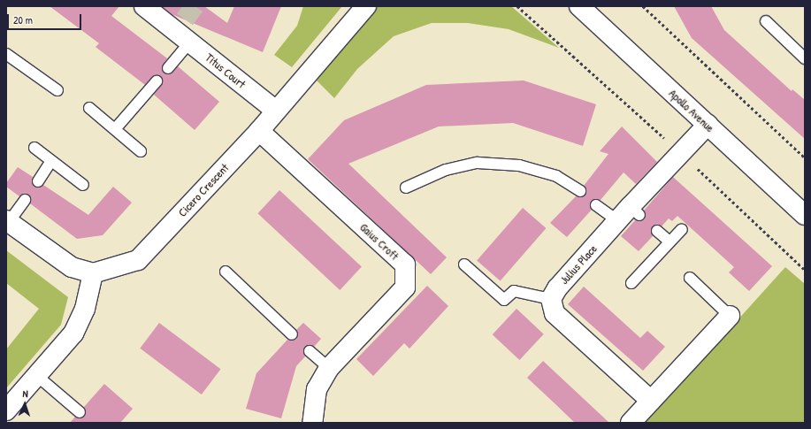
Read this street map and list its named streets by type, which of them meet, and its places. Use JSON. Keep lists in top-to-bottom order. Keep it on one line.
{"streets":{"street":["Titus Court","Apollo Avenue","Cicero Crescent","Gaius Croft","Julius Place"]},"crossings":[["Titus Court","Cicero Crescent"],["Apollo Avenue","Julius Place"],["Cicero Crescent","Gaius Croft"]],"scale_bar":"20 m","north":"top"}
